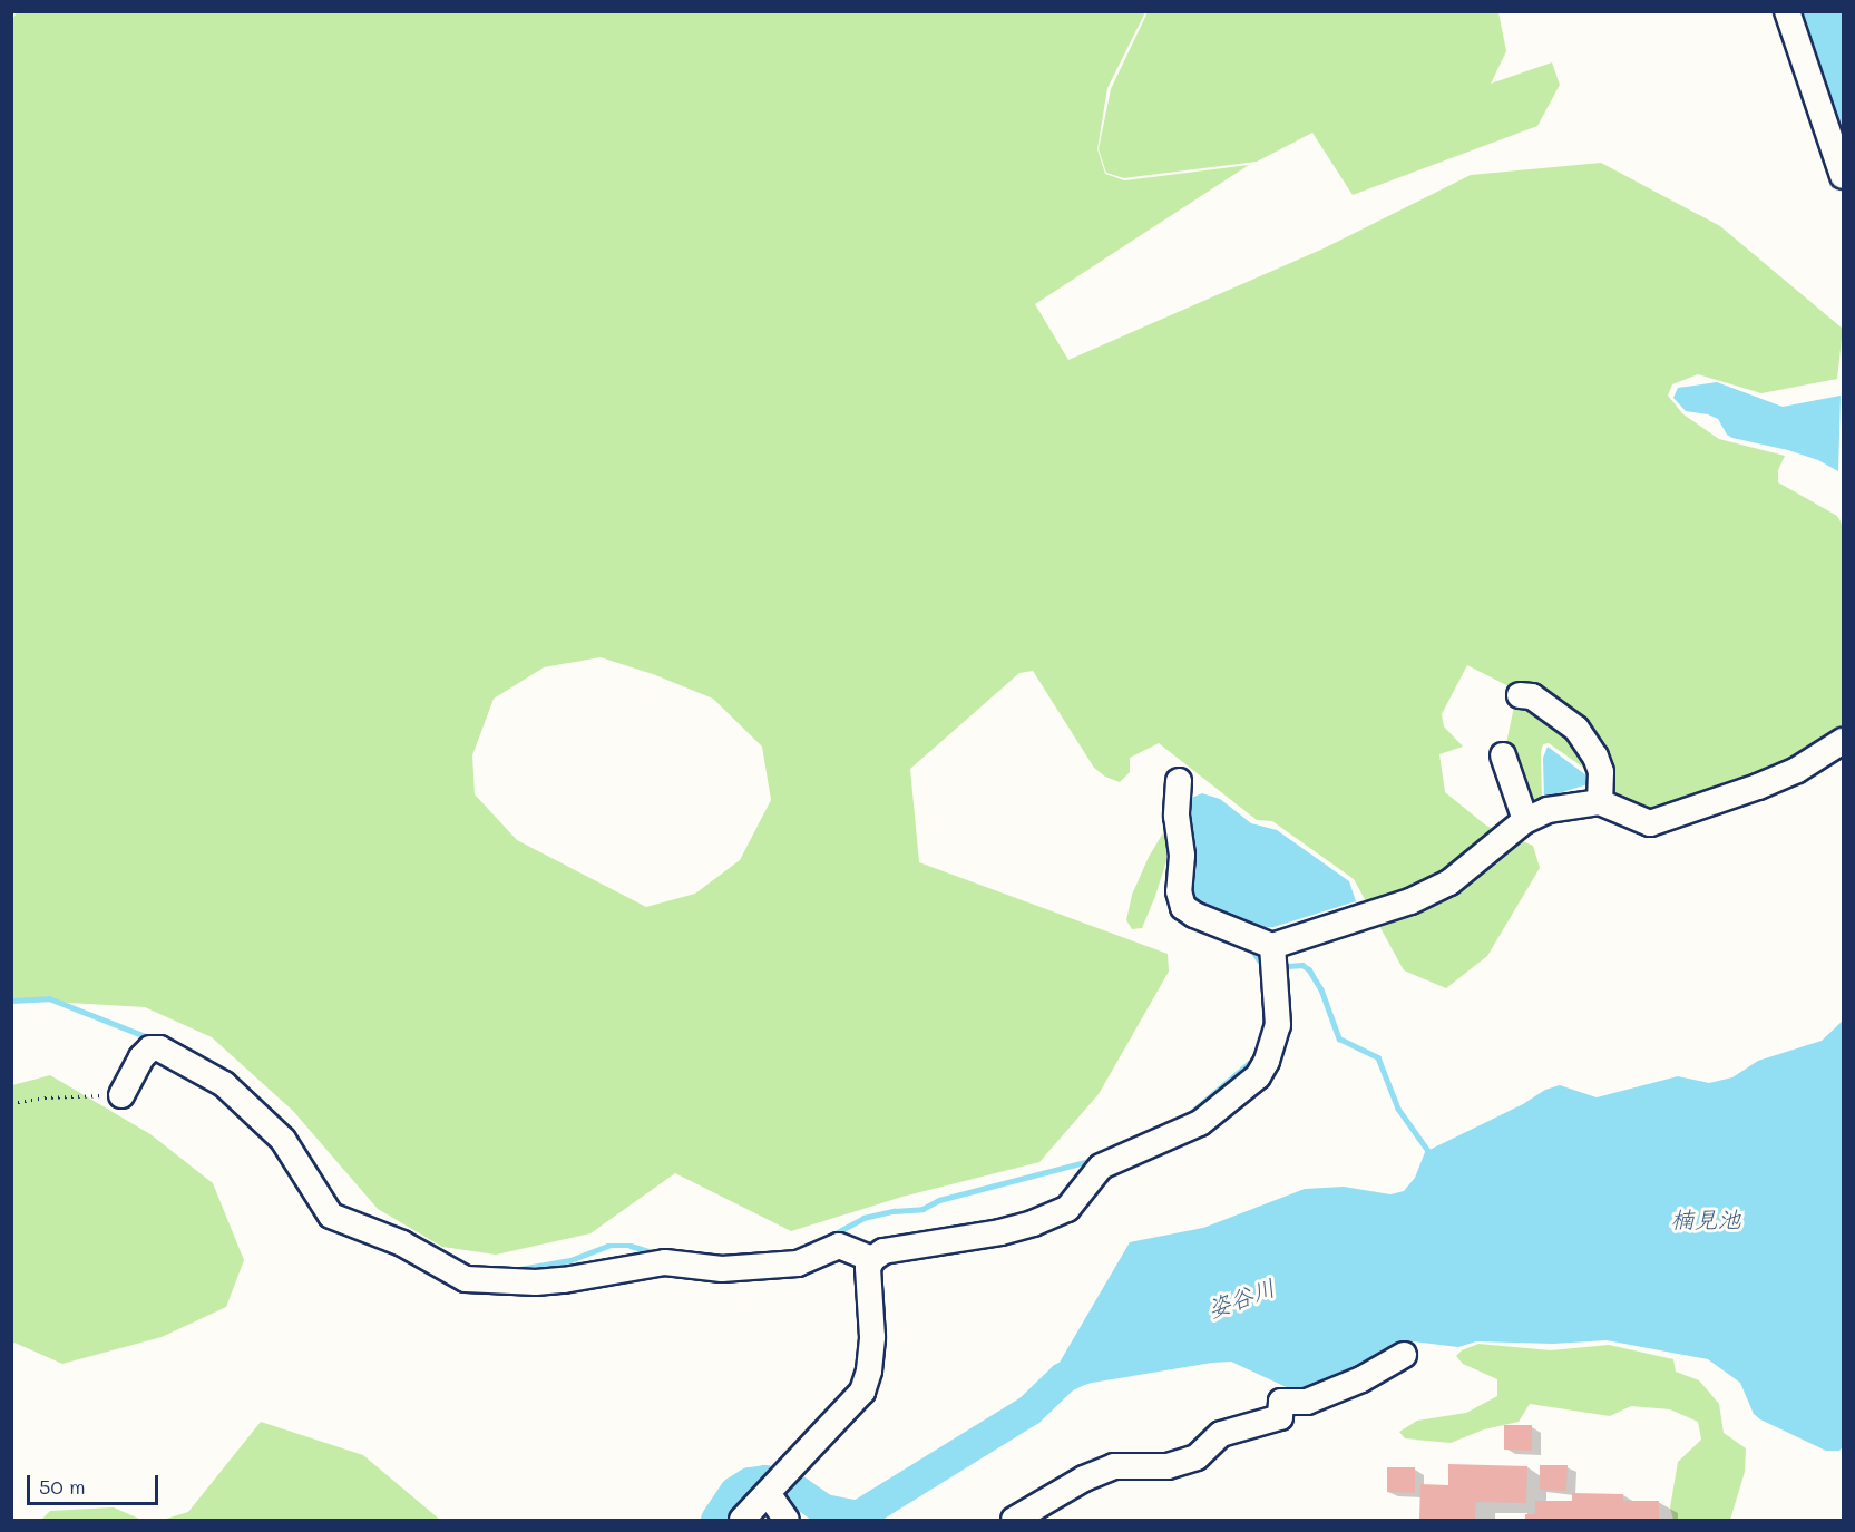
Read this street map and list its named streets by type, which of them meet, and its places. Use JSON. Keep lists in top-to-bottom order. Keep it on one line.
{"water":["楠見池","姿谷川"],"scale_bar":"50 m"}
